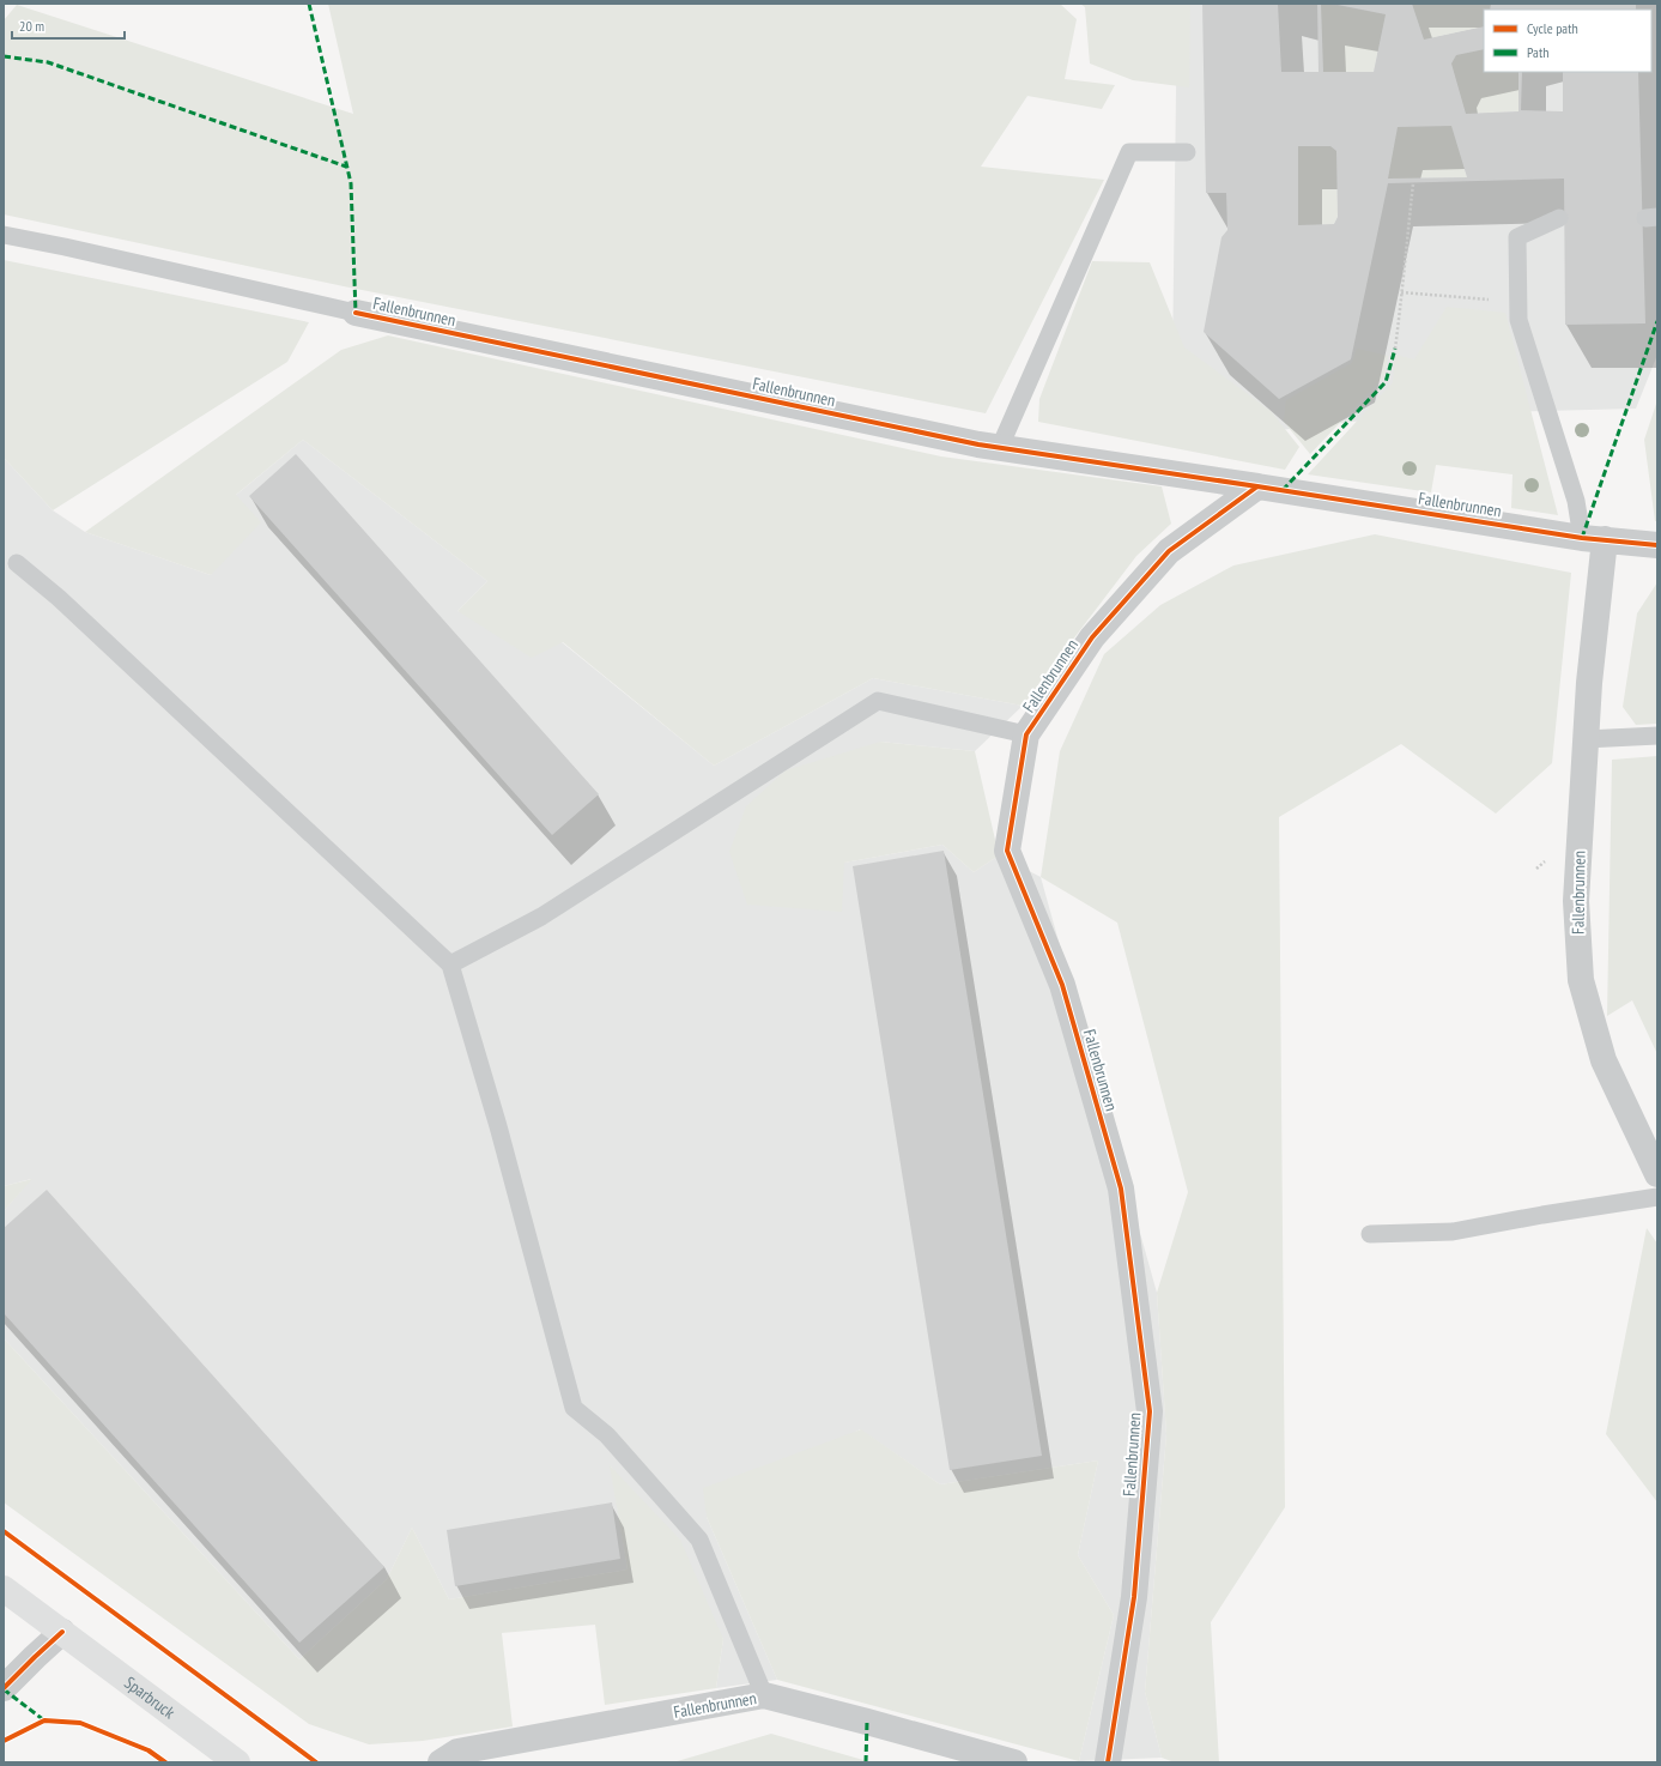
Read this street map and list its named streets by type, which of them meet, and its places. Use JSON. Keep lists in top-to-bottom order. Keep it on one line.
{"streets":{"main road":["Sparbruck"],"street":["Fallenbrunnen"]},"legend":["Cycle path","Path"],"scale_bar":"20 m"}
